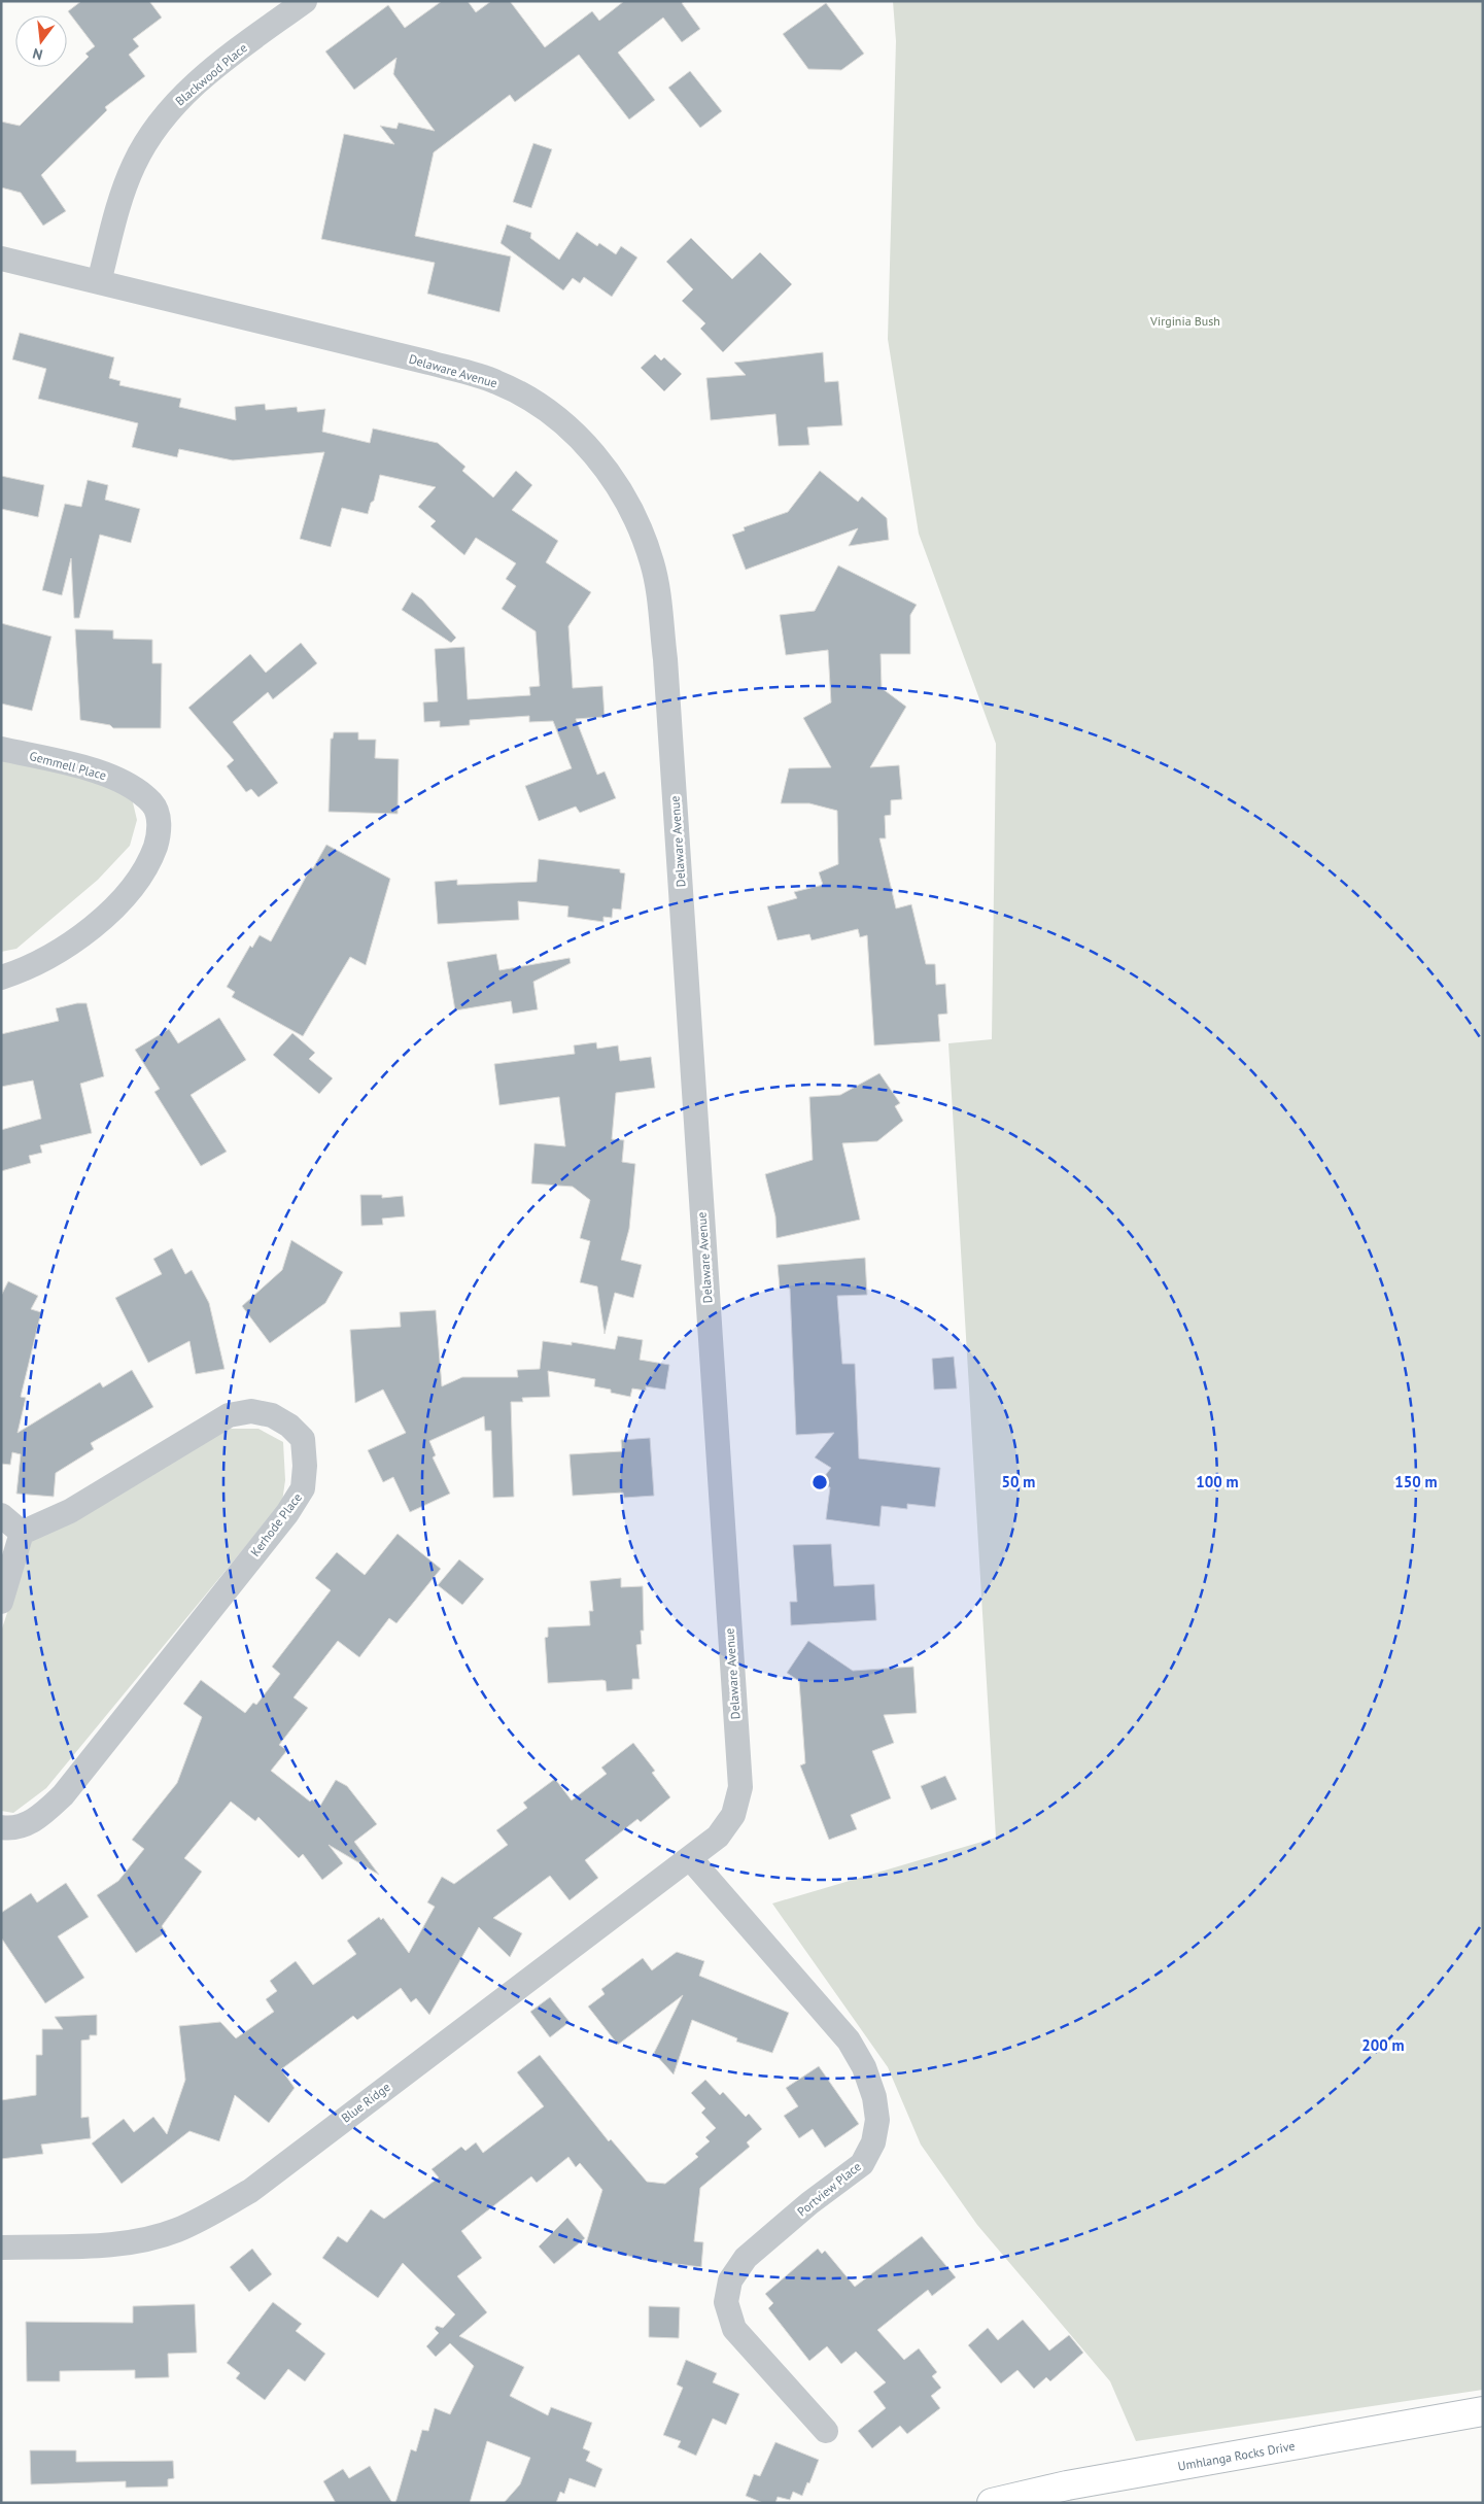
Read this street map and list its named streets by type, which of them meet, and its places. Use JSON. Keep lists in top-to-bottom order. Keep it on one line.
{"streets":{"main road":["Umhlanga Rocks Drive"],"street":["Blackwood Place","Delaware Avenue","Gemmell Place","Kerhode Place","Blue Ridge","Portview Place"]},"crossings":[["Blackwood Place","Delaware Avenue"],["Delaware Avenue","Blue Ridge"],["Delaware Avenue","Portview Place"],["Blue Ridge","Portview Place"]],"parks":["Virginia Bush"],"north":"bottom","rings":["50 m","100 m","150 m","200 m"]}
